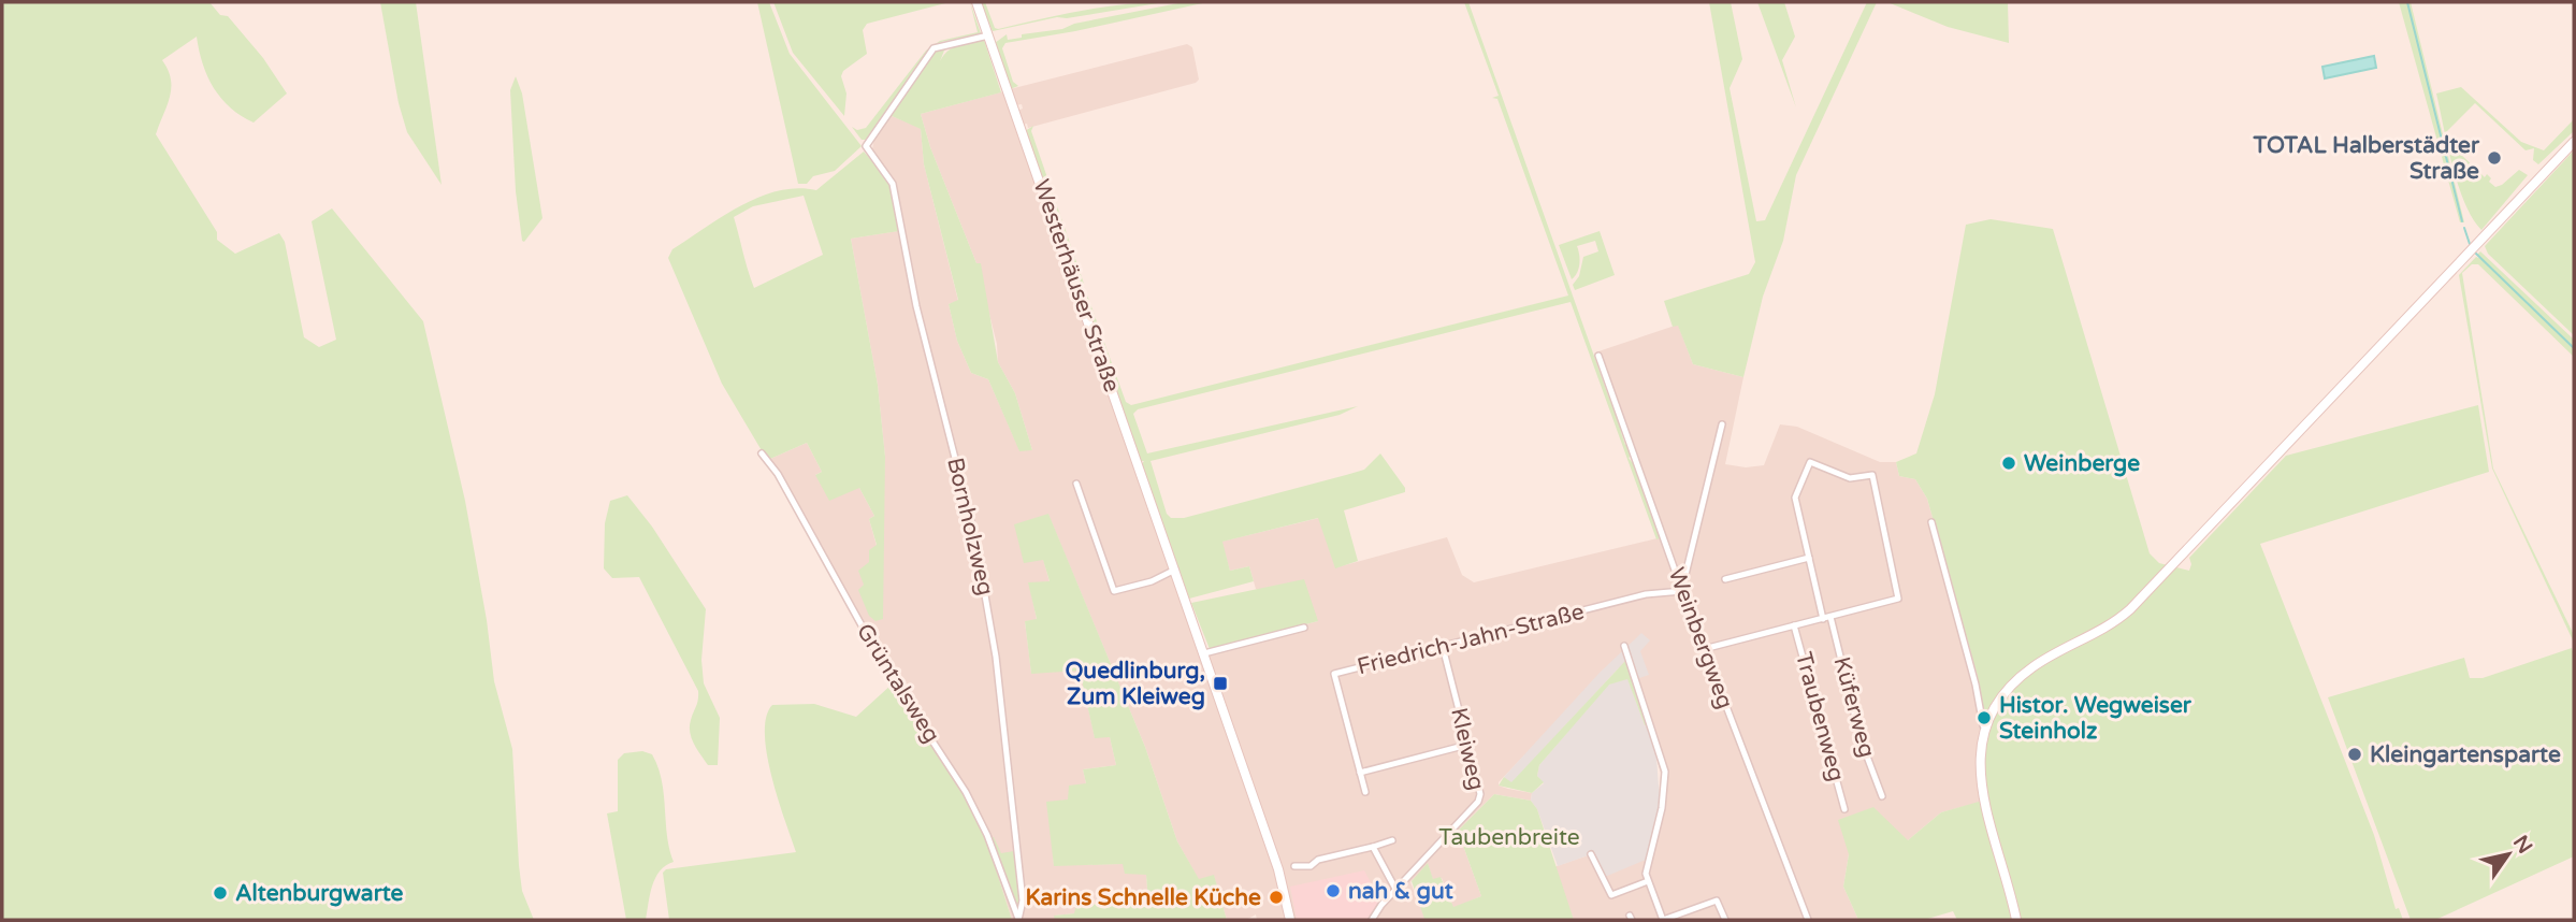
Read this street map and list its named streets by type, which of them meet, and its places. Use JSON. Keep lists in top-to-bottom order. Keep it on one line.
{"streets":{"main road":["Westerhäuser Straße"],"street":["Bornholzweg","Weinbergweg","Friedrich-Jahn-Straße","Grüntalsweg","Küferweg","Traubenweg","Kleiweg"]},"crossings":[["Westerhäuser Straße","Bornholzweg"],["Bornholzweg","Grüntalsweg"],["Weinbergweg","Friedrich-Jahn-Straße"],["Friedrich-Jahn-Straße","Kleiweg"]],"parks":["Taubenbreite"],"places":{"other":["TOTAL Halberstädter Straße","Weinberge","Histor. Wegweiser Steinholz","Kleingartensparte","nah & gut","Altenburgwarte","Karins Schnelle Küche"],"transit":["Quedlinburg, Zum Kleiweg"]},"north":"top right"}
